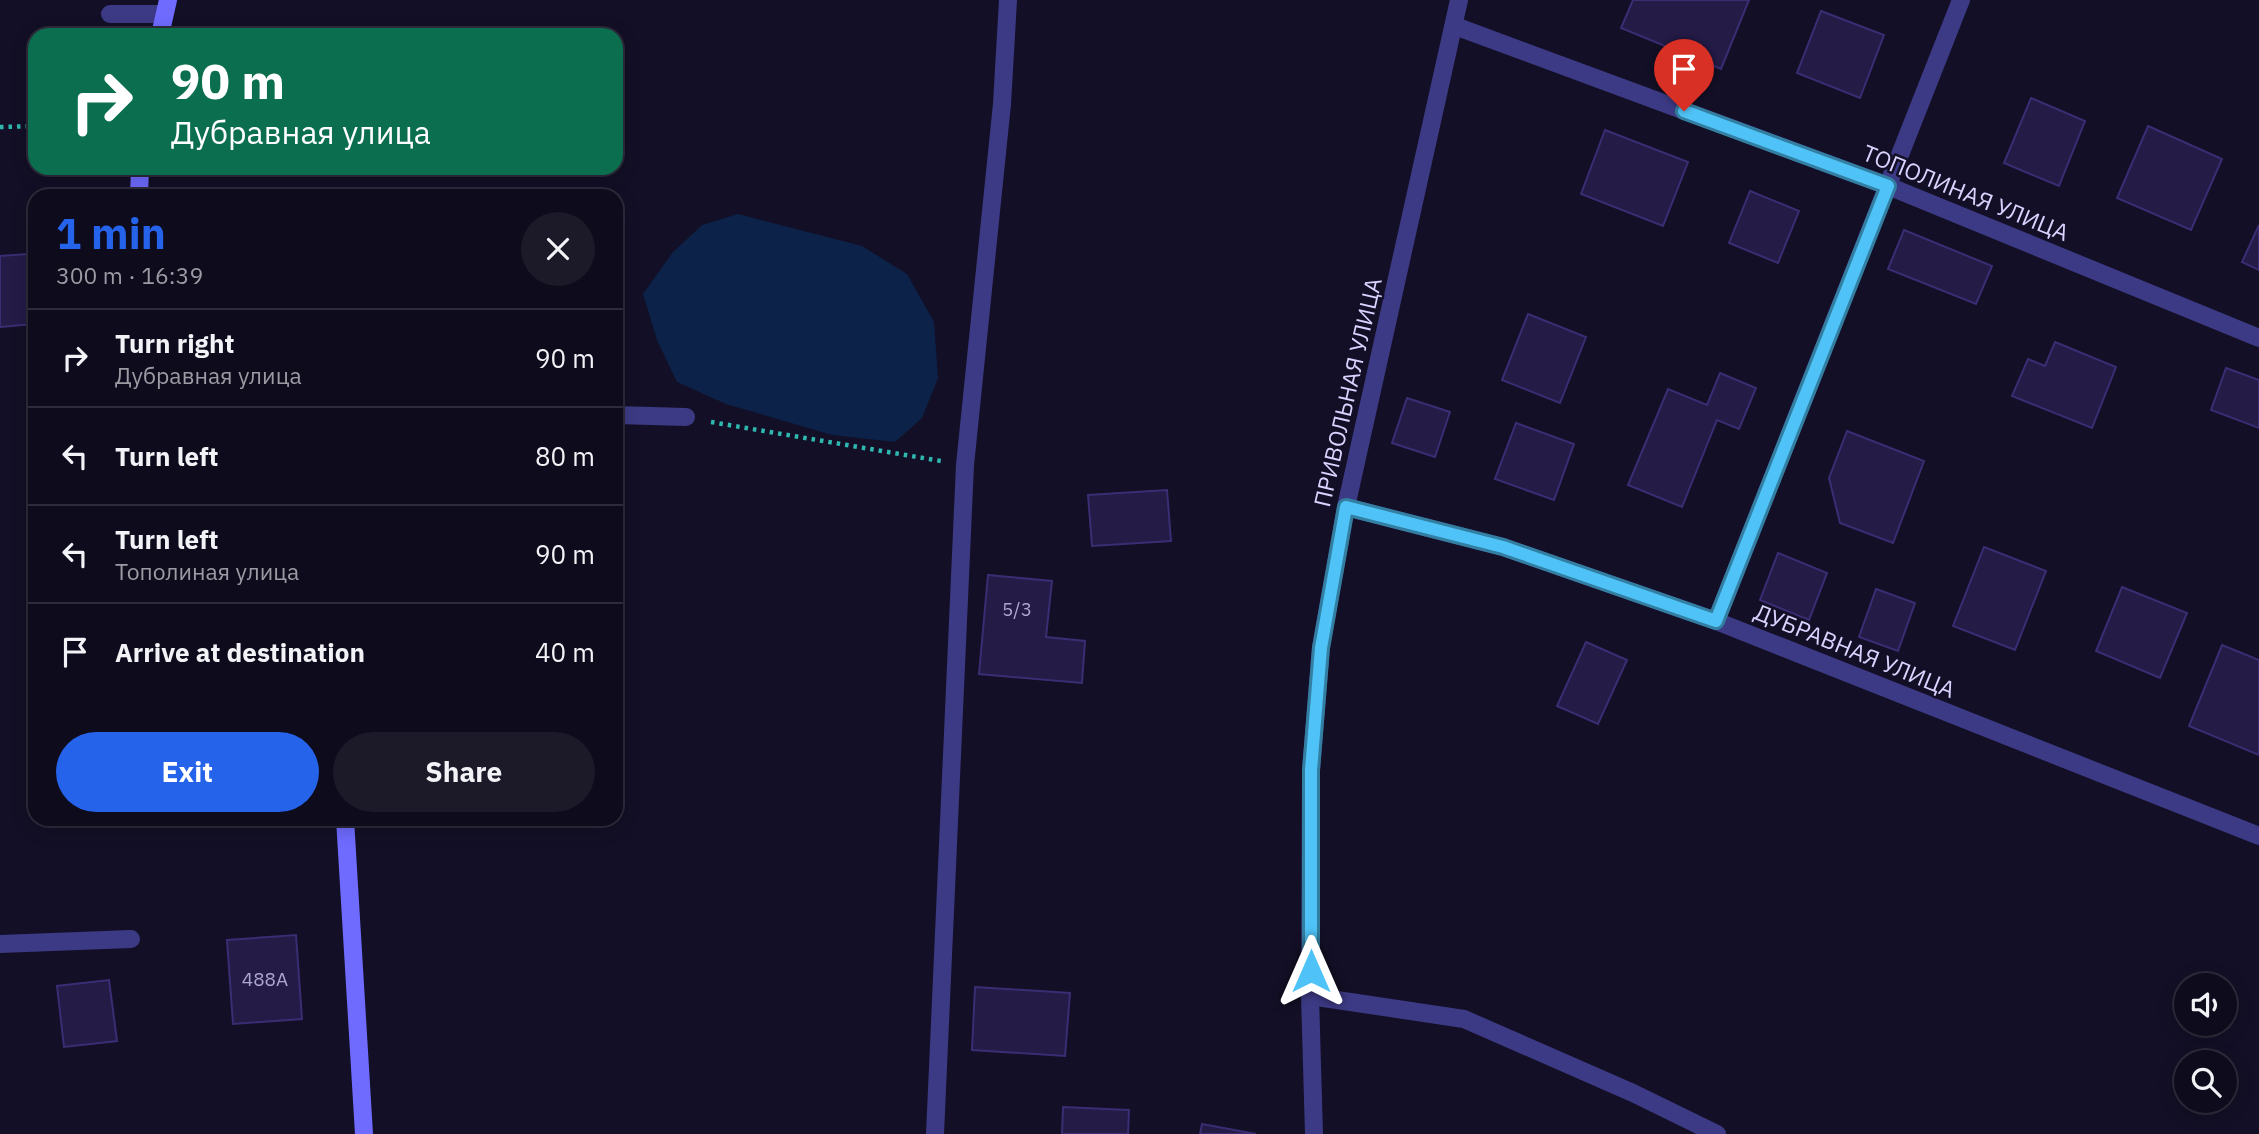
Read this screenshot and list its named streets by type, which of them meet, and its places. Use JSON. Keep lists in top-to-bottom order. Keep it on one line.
{"streets":{"street":["ТОПОЛИНАЯ УЛИЦА","ПРИВОЛЬНАЯ УЛИЦА","ДУБРАВНАЯ УЛИЦА"]},"crossings":[["ТОПОЛИНАЯ УЛИЦА","ПРИВОЛЬНАЯ УЛИЦА"],["ПРИВОЛЬНАЯ УЛИЦА","ДУБРАВНАЯ УЛИЦА"]],"house_numbers":["5/3","488А"],"page":{"turn":["90 m","Дубравная улица"],"heading":["1 min","300 m · 16:39"],"list":[{"name":"Turn right","note":"Дубравная улица","value":"90 m"},{"name":"Turn left","value":"80 m"},{"name":"Turn left","note":"Тополиная улица","value":"90 m"},{"name":"Arrive at destination","value":"40 m"}],"buttons":["Exit","Share"]}}
